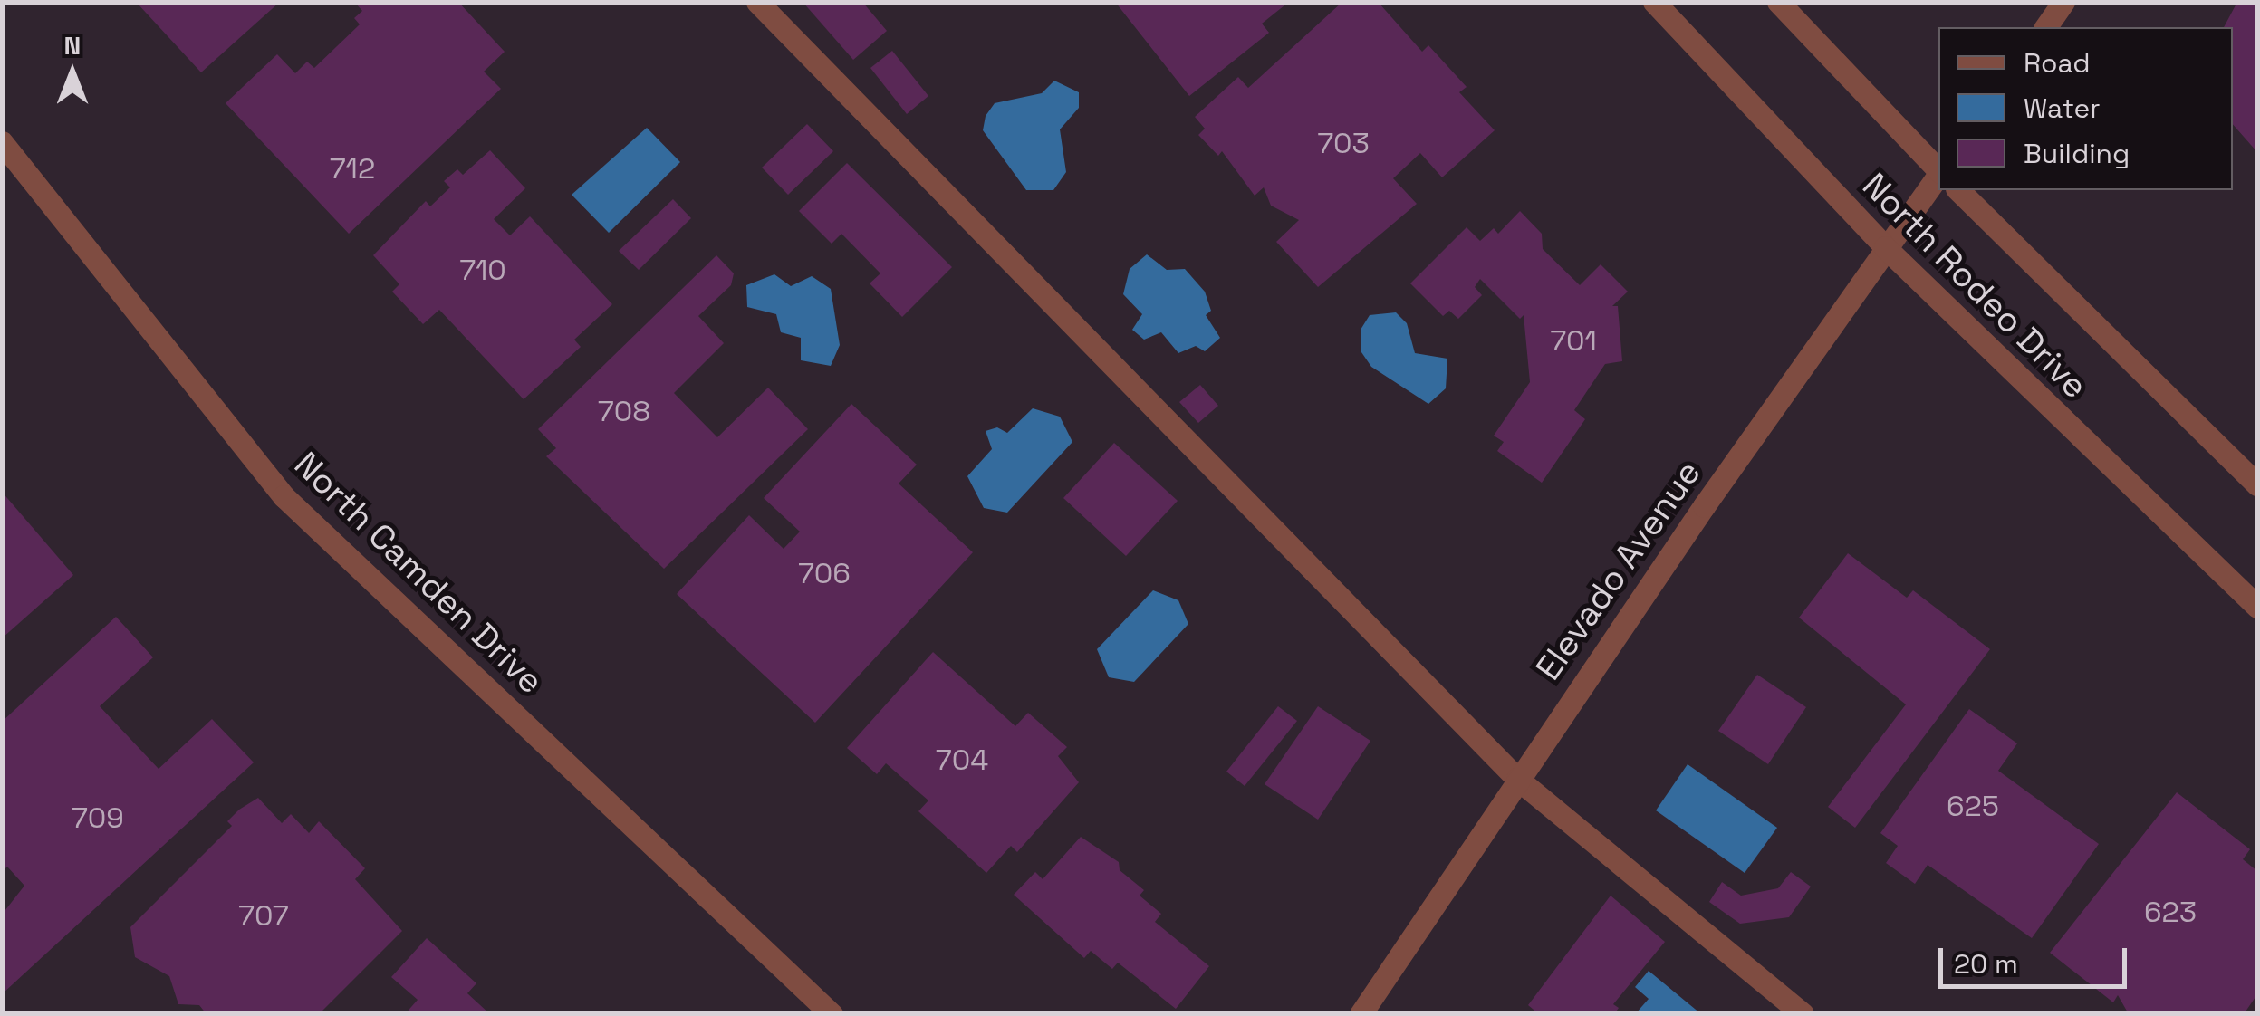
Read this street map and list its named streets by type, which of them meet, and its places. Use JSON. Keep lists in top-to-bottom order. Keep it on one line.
{"streets":{"street":["North Rodeo Drive","Elevado Avenue","North Camden Drive"]},"crossings":[["North Rodeo Drive","Elevado Avenue"]],"house_numbers":["703","712","710","701","708","706","704","625","709","623","707"],"legend":["Road","Water","Building"],"scale_bar":"20 m","north":"top"}
